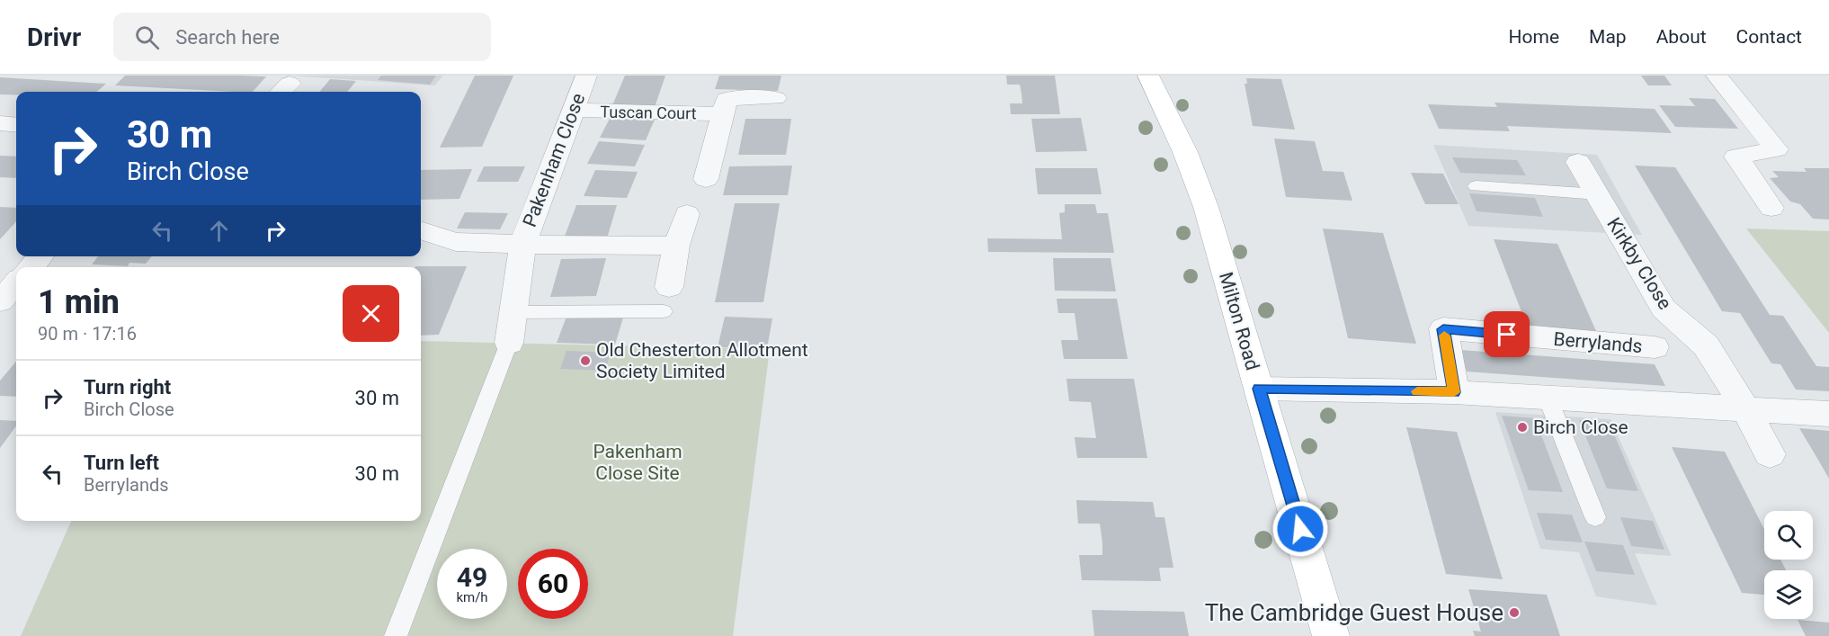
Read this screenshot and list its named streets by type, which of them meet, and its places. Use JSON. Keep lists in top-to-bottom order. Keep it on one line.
{"streets":{"main road":["Milton Road"],"street":["Tuscan Court","Pakenham Close","Kirkby Close","Berrylands"]},"crossings":[["Tuscan Court","Pakenham Close"]],"parks":["Pakenham Close Site"],"places":["Old Chesterton Allotment Society Limited","Birch Close","The Cambridge Guest House"],"page":{"header":"Drivr","search":"Search here","nav":["Home","Map","About","Contact"],"turn":["30 m","Birch Close"],"heading":["1 min","90 m · 17:16"],"list":[{"name":"Turn right","note":"Birch Close","value":"30 m"},{"name":"Turn left","note":"Berrylands","value":"30 m"}],"speed":"49 km/h","limit":"60"}}
